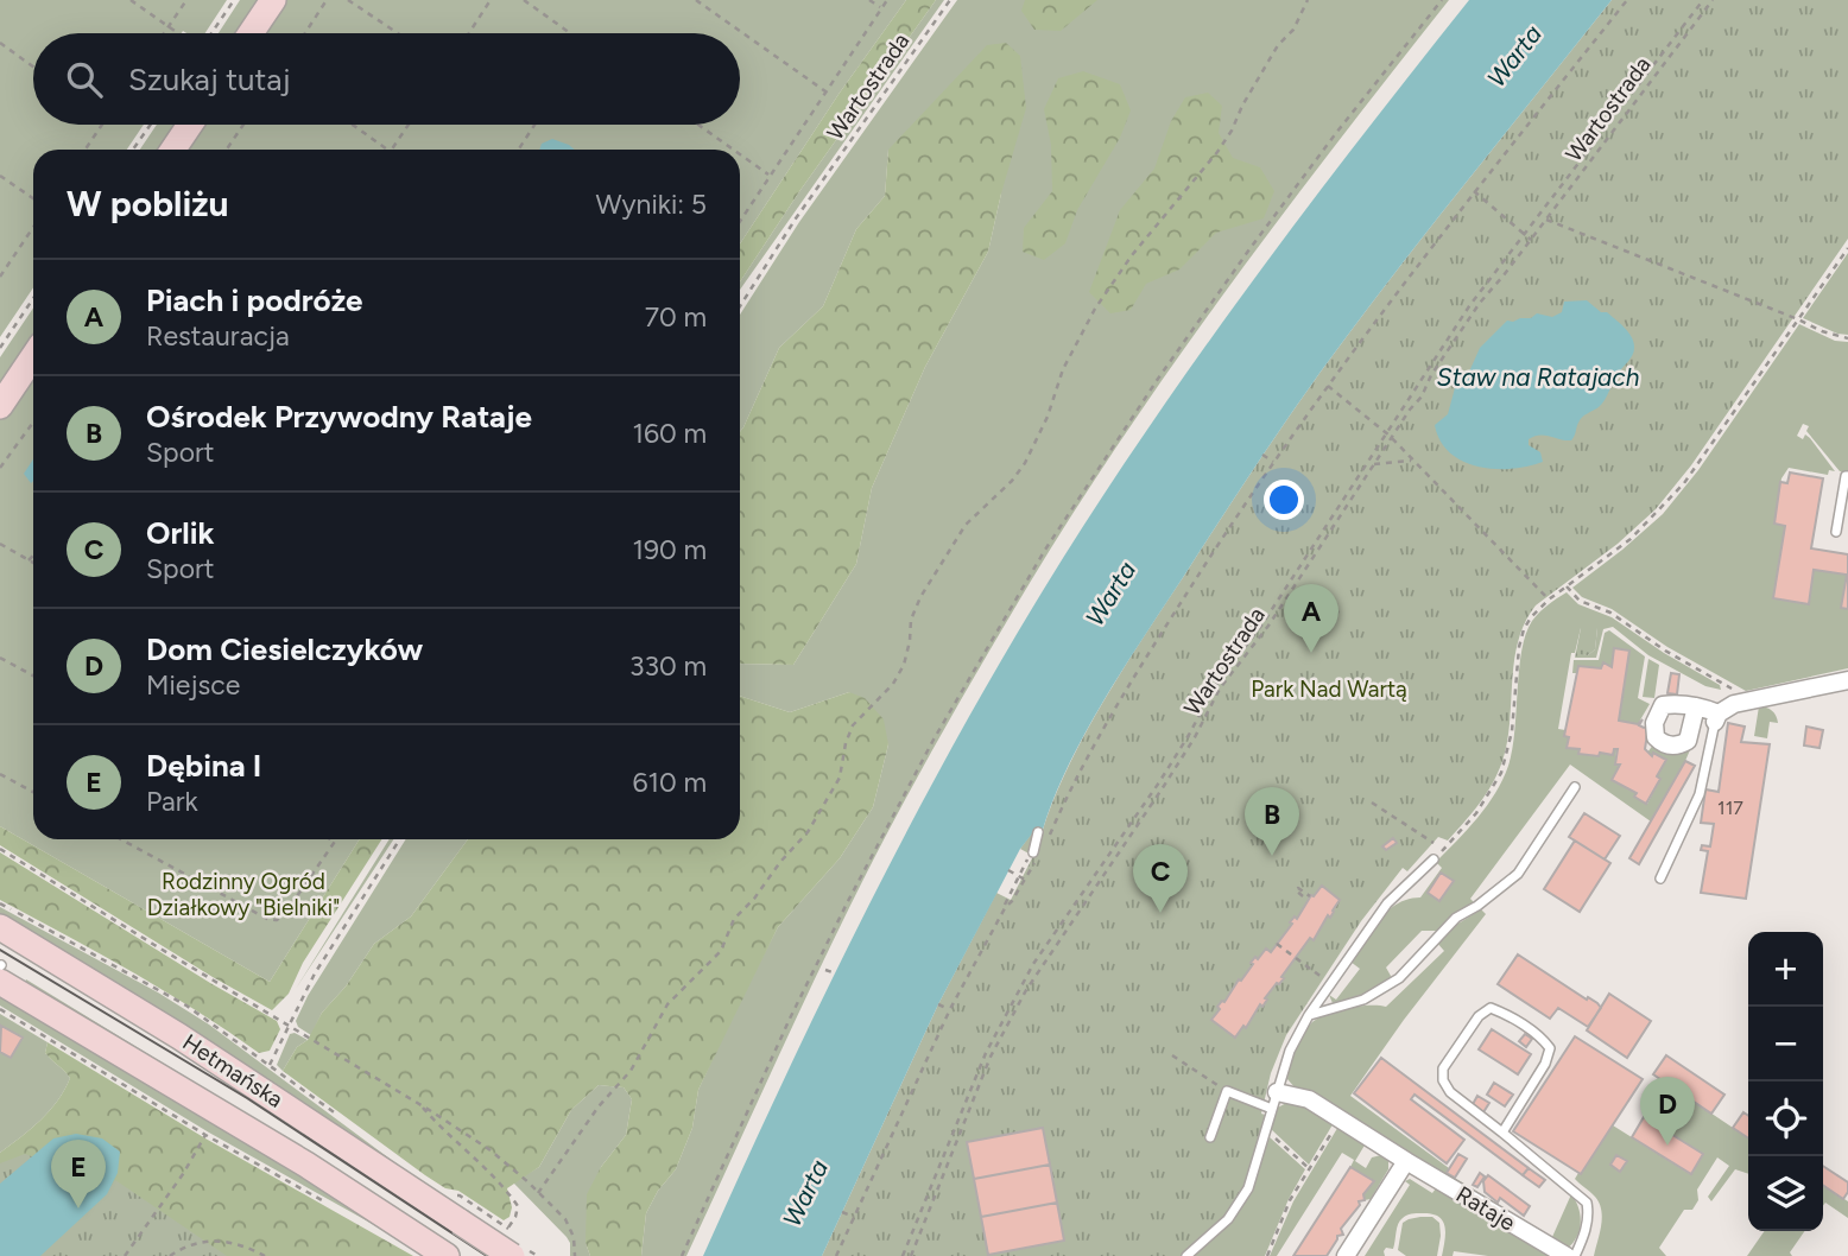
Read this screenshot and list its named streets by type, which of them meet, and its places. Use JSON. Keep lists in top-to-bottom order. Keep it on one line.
{"streets":{"main road":["Hetmańska"],"street":["Rataje"],"path":["Wartostrada"]},"water":["Warta","Staw na Ratajach"],"parks":["Park Nad Wartą","Rodzinny Ogród Działkowy \"Bielniki\""],"house_numbers":["117"],"page":{"search":"Szukaj tutaj","heading":["W pobliżu","Wyniki: 5"],"list":[{"mark":"A","name":"Piach i podróże","note":"Restauracja","value":"70 m"},{"mark":"B","name":"Ośrodek Przywodny Rataje","note":"Sport","value":"160 m"},{"mark":"C","name":"Orlik","note":"Sport","value":"190 m"},{"mark":"D","name":"Dom Ciesielczyków","note":"Miejsce","value":"330 m"},{"mark":"E","name":"Dębina I","note":"Park","value":"610 m"}],"pins":["A","B","C","D","E"],"map_buttons":["+","−"]}}
